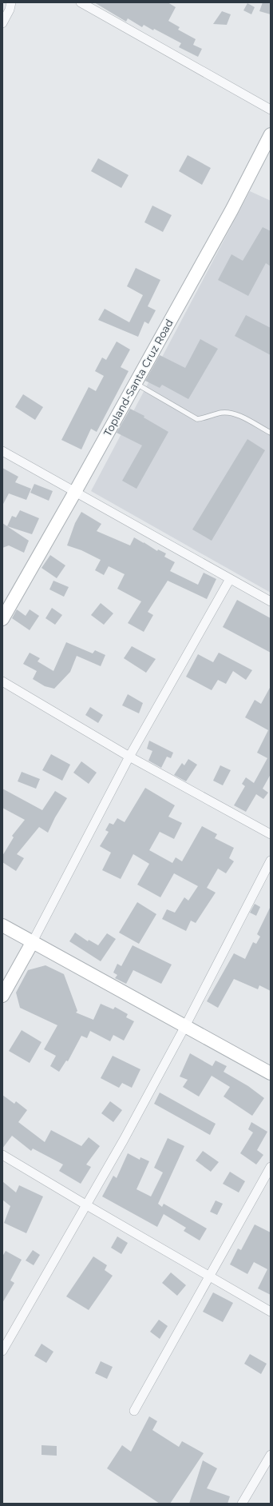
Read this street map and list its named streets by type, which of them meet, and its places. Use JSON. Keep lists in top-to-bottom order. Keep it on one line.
{"streets":{"main road":["Topland-Santa Cruz Road"]}}
